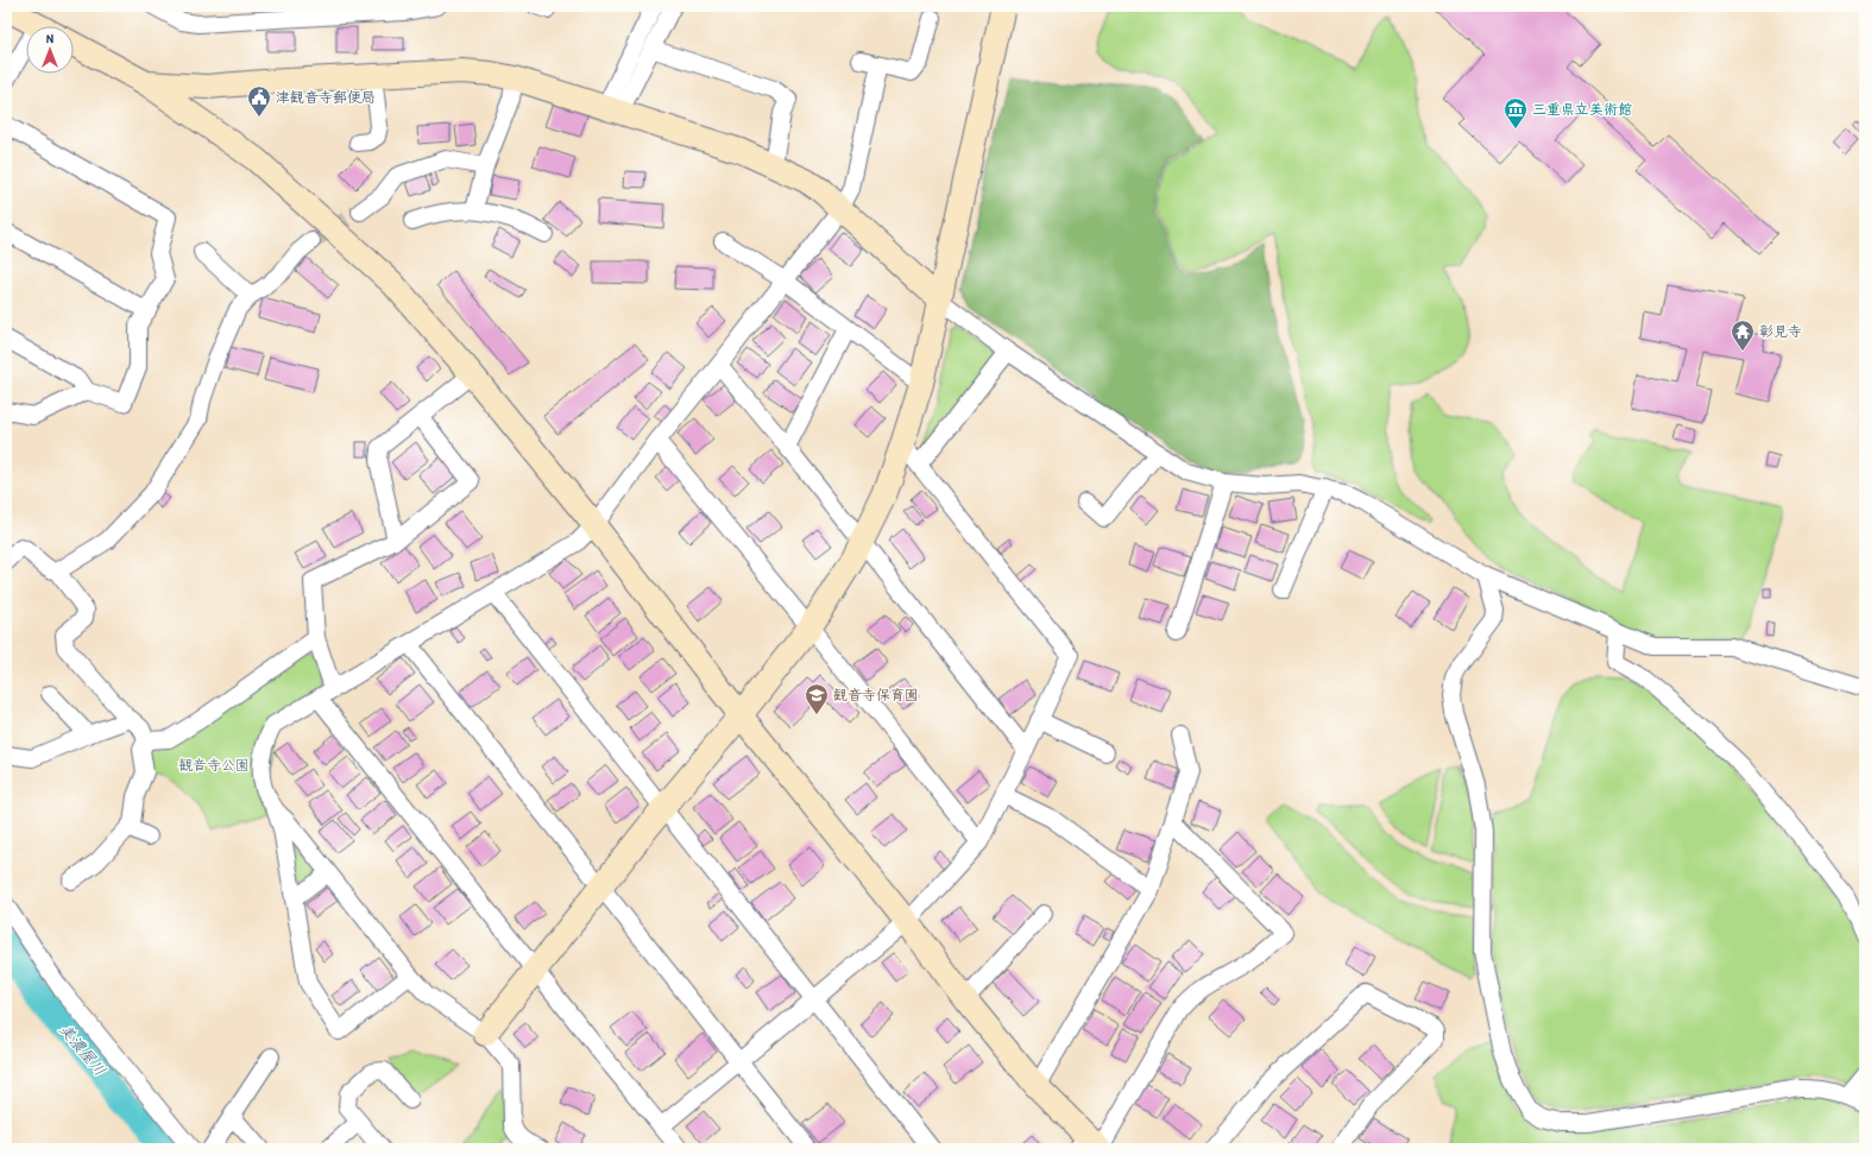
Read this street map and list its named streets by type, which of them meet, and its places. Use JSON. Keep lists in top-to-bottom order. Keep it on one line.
{"water":["美濃屋川"],"parks":["観音寺公園"],"places":{"public building":["津観音寺郵便局"],"museum":["三重県立美術館"],"temple":["彰見寺"],"school or university":["観音寺保育園"]},"north":"top"}
